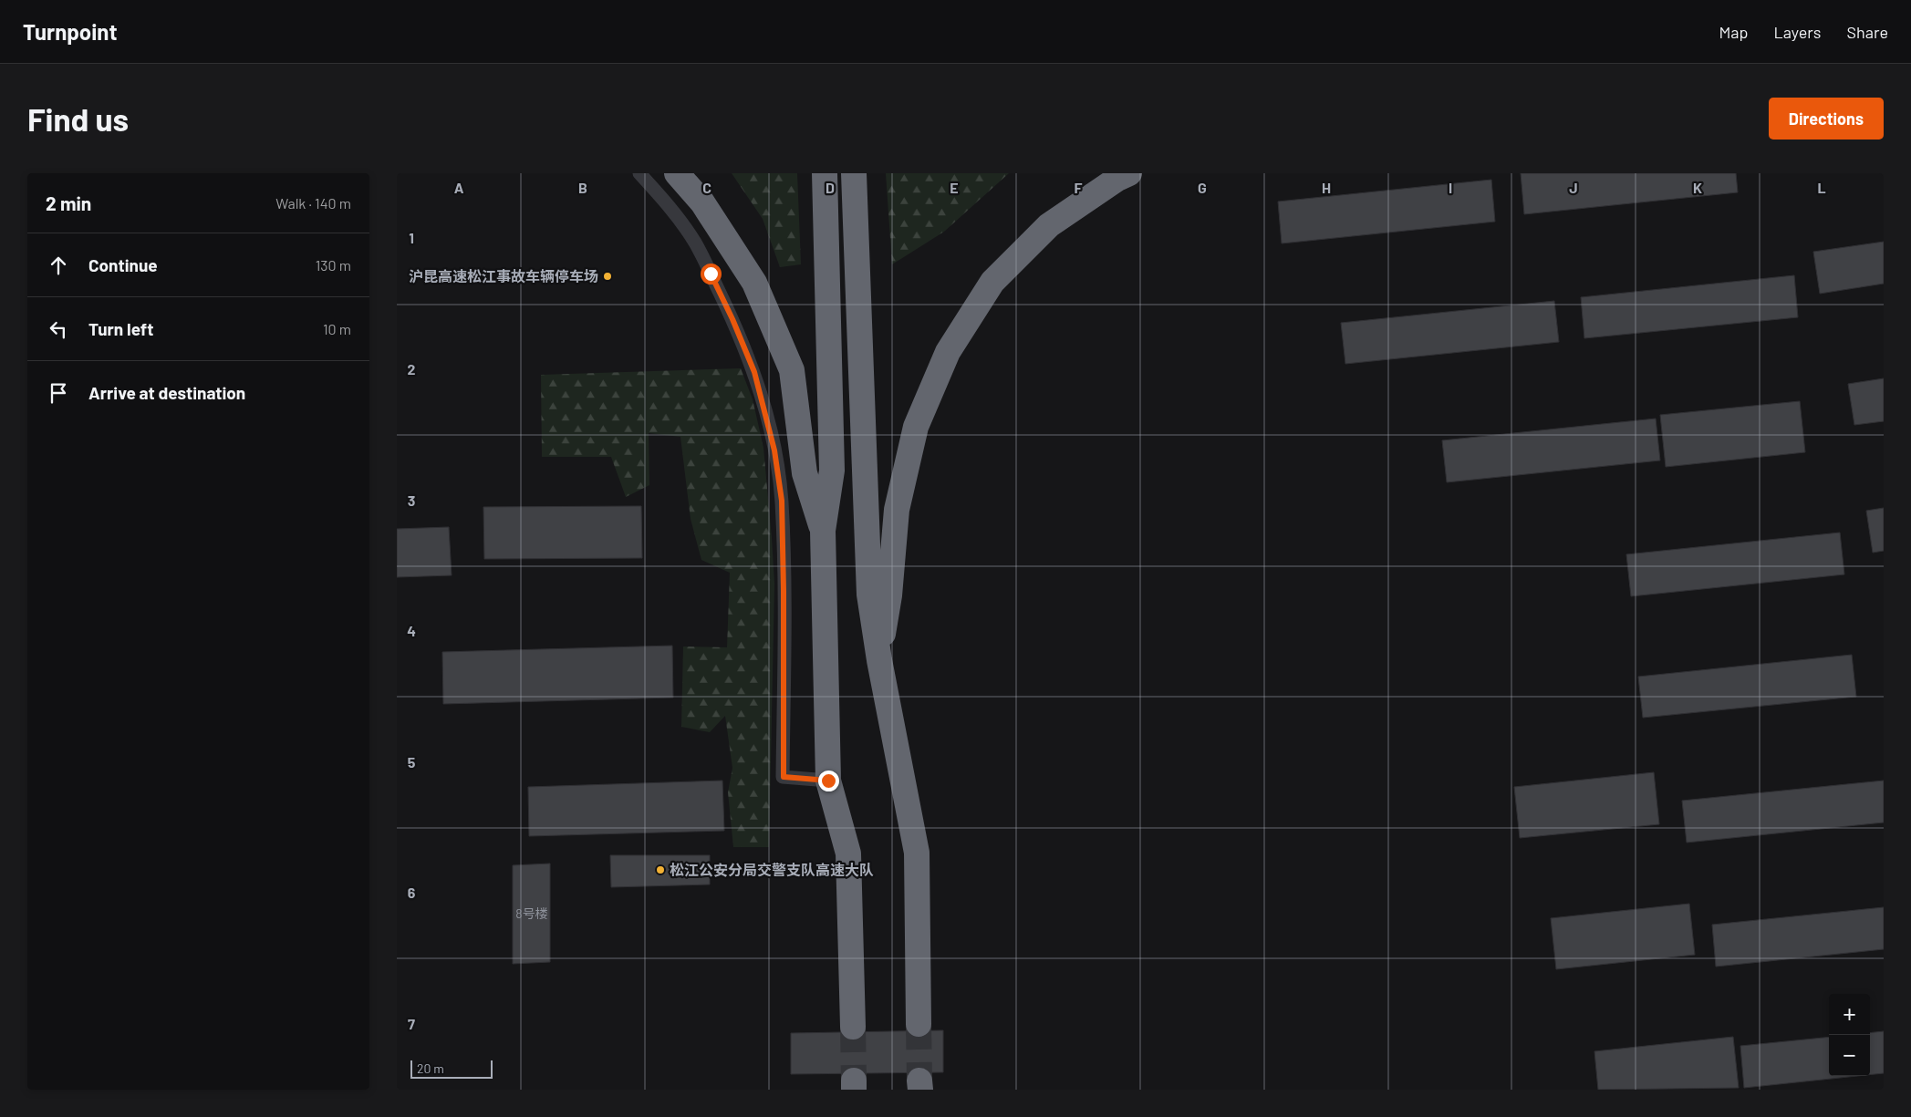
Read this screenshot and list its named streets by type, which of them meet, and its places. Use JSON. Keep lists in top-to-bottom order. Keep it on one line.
{"places":["沪昆高速松江事故车辆停车场","松江公安分局交警支队高速大队"],"house_numbers":["8号楼"],"scale_bar":"20 m","page":{"header":"Turnpoint","nav":["Map","Layers","Share"],"buttons":"Directions","title":"Find us","heading":["2 min","Walk · 140 m"],"list":[["Continue","130 m"],["Turn left","10 m"],"Arrive at destination"],"map_buttons":["+","−"],"scale":"20 m"},"grid":{"columns":["A","B","C","D","E","F","G","H","I","J","K","L"],"rows":["1","2","3","4","5","6","7"]}}
